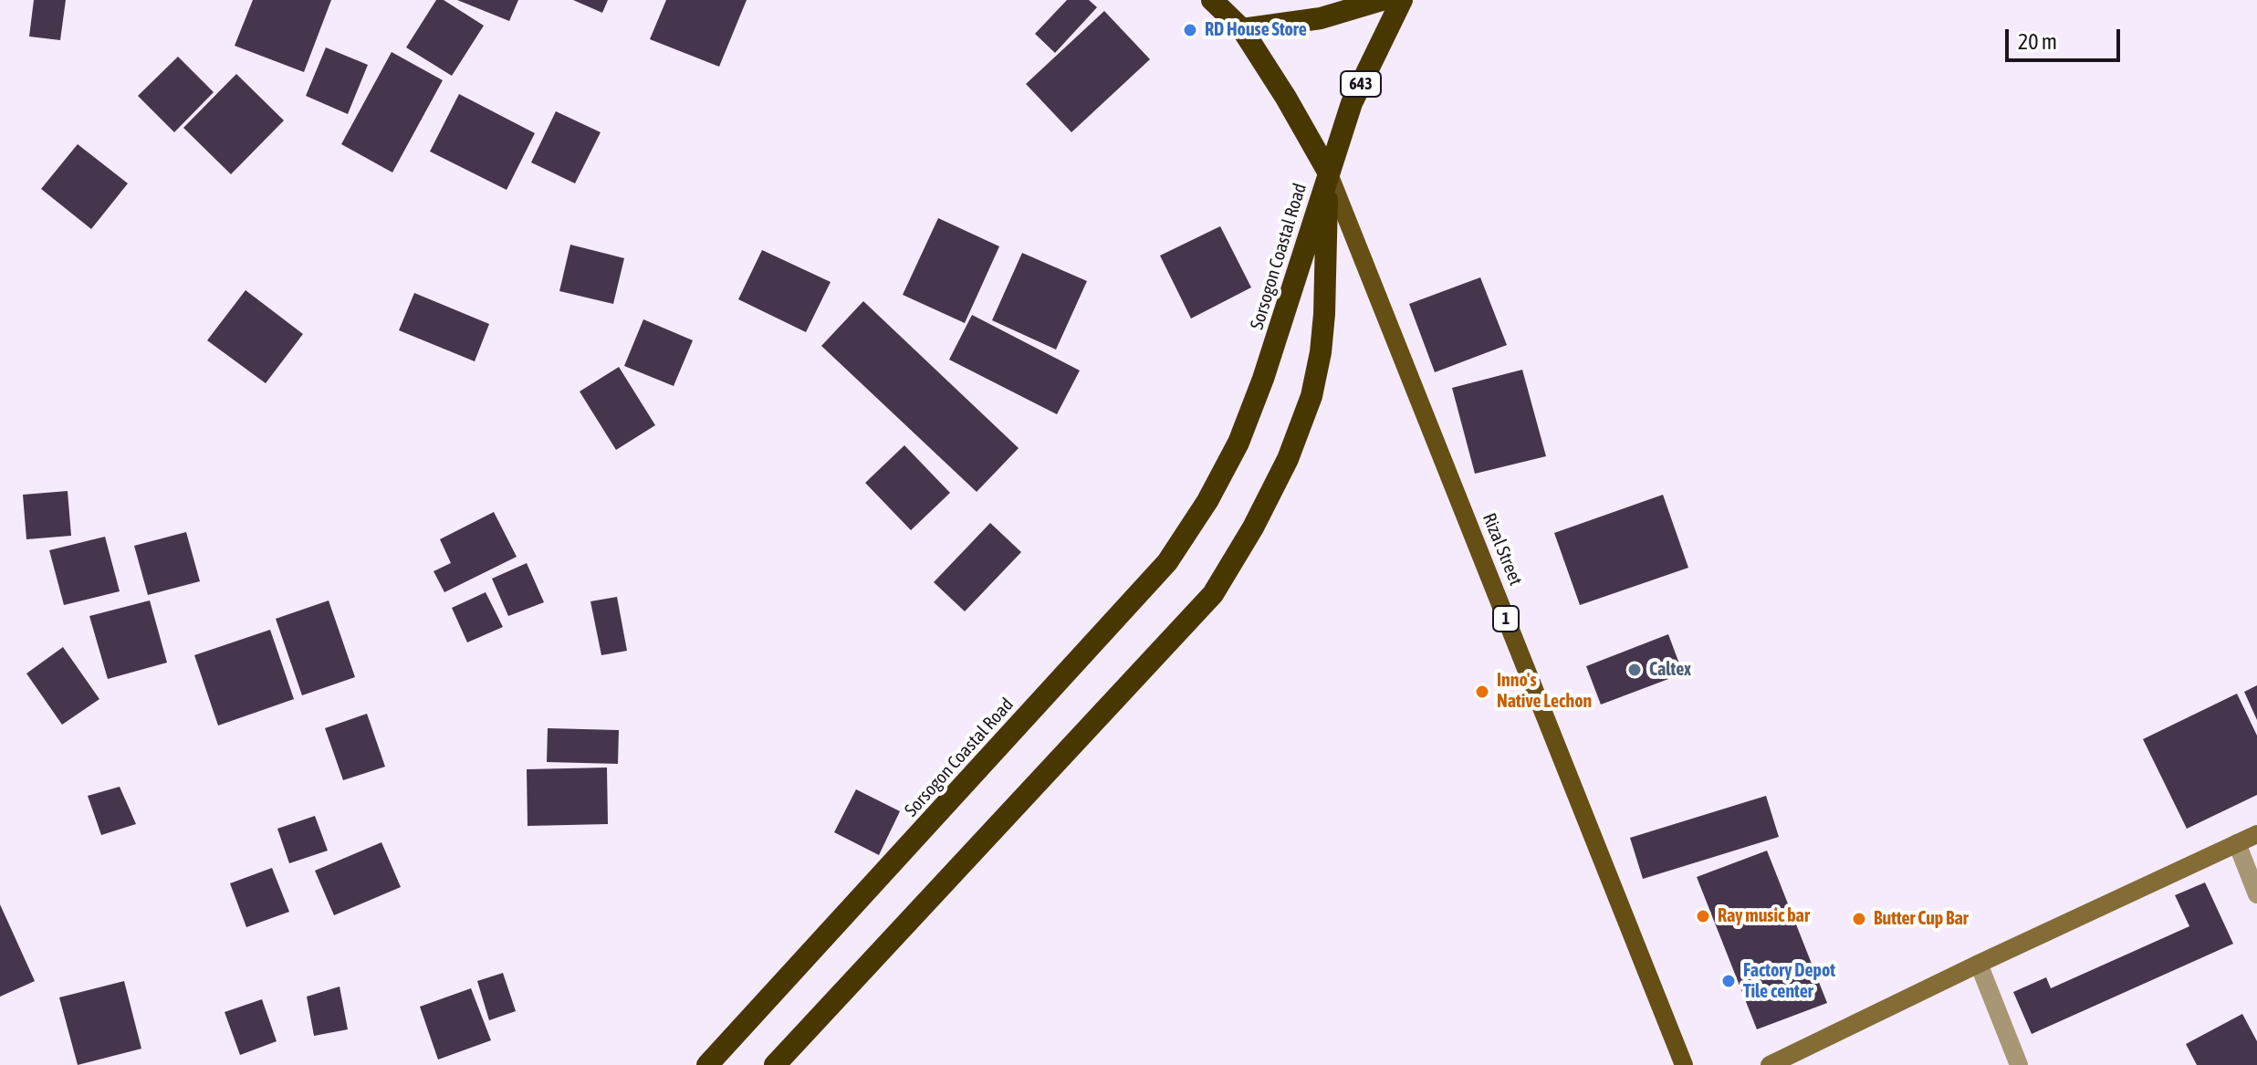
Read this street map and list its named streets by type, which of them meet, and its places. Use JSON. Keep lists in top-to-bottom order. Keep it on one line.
{"streets":{"highway":["643","Sorsogon Coastal Road","1"],"main road":["Rizal Street"]},"crossings":[["643","Sorsogon Coastal Road"],["643","Rizal Street"],["643","1"],["Sorsogon Coastal Road","Rizal Street"],["Sorsogon Coastal Road","1"],["Rizal Street","1"]],"places":["RD House Store","Caltex","Inno's Native Lechon","Ray music bar","Butter Cup Bar","Factory Depot Tile center"],"scale_bar":"20 m"}
